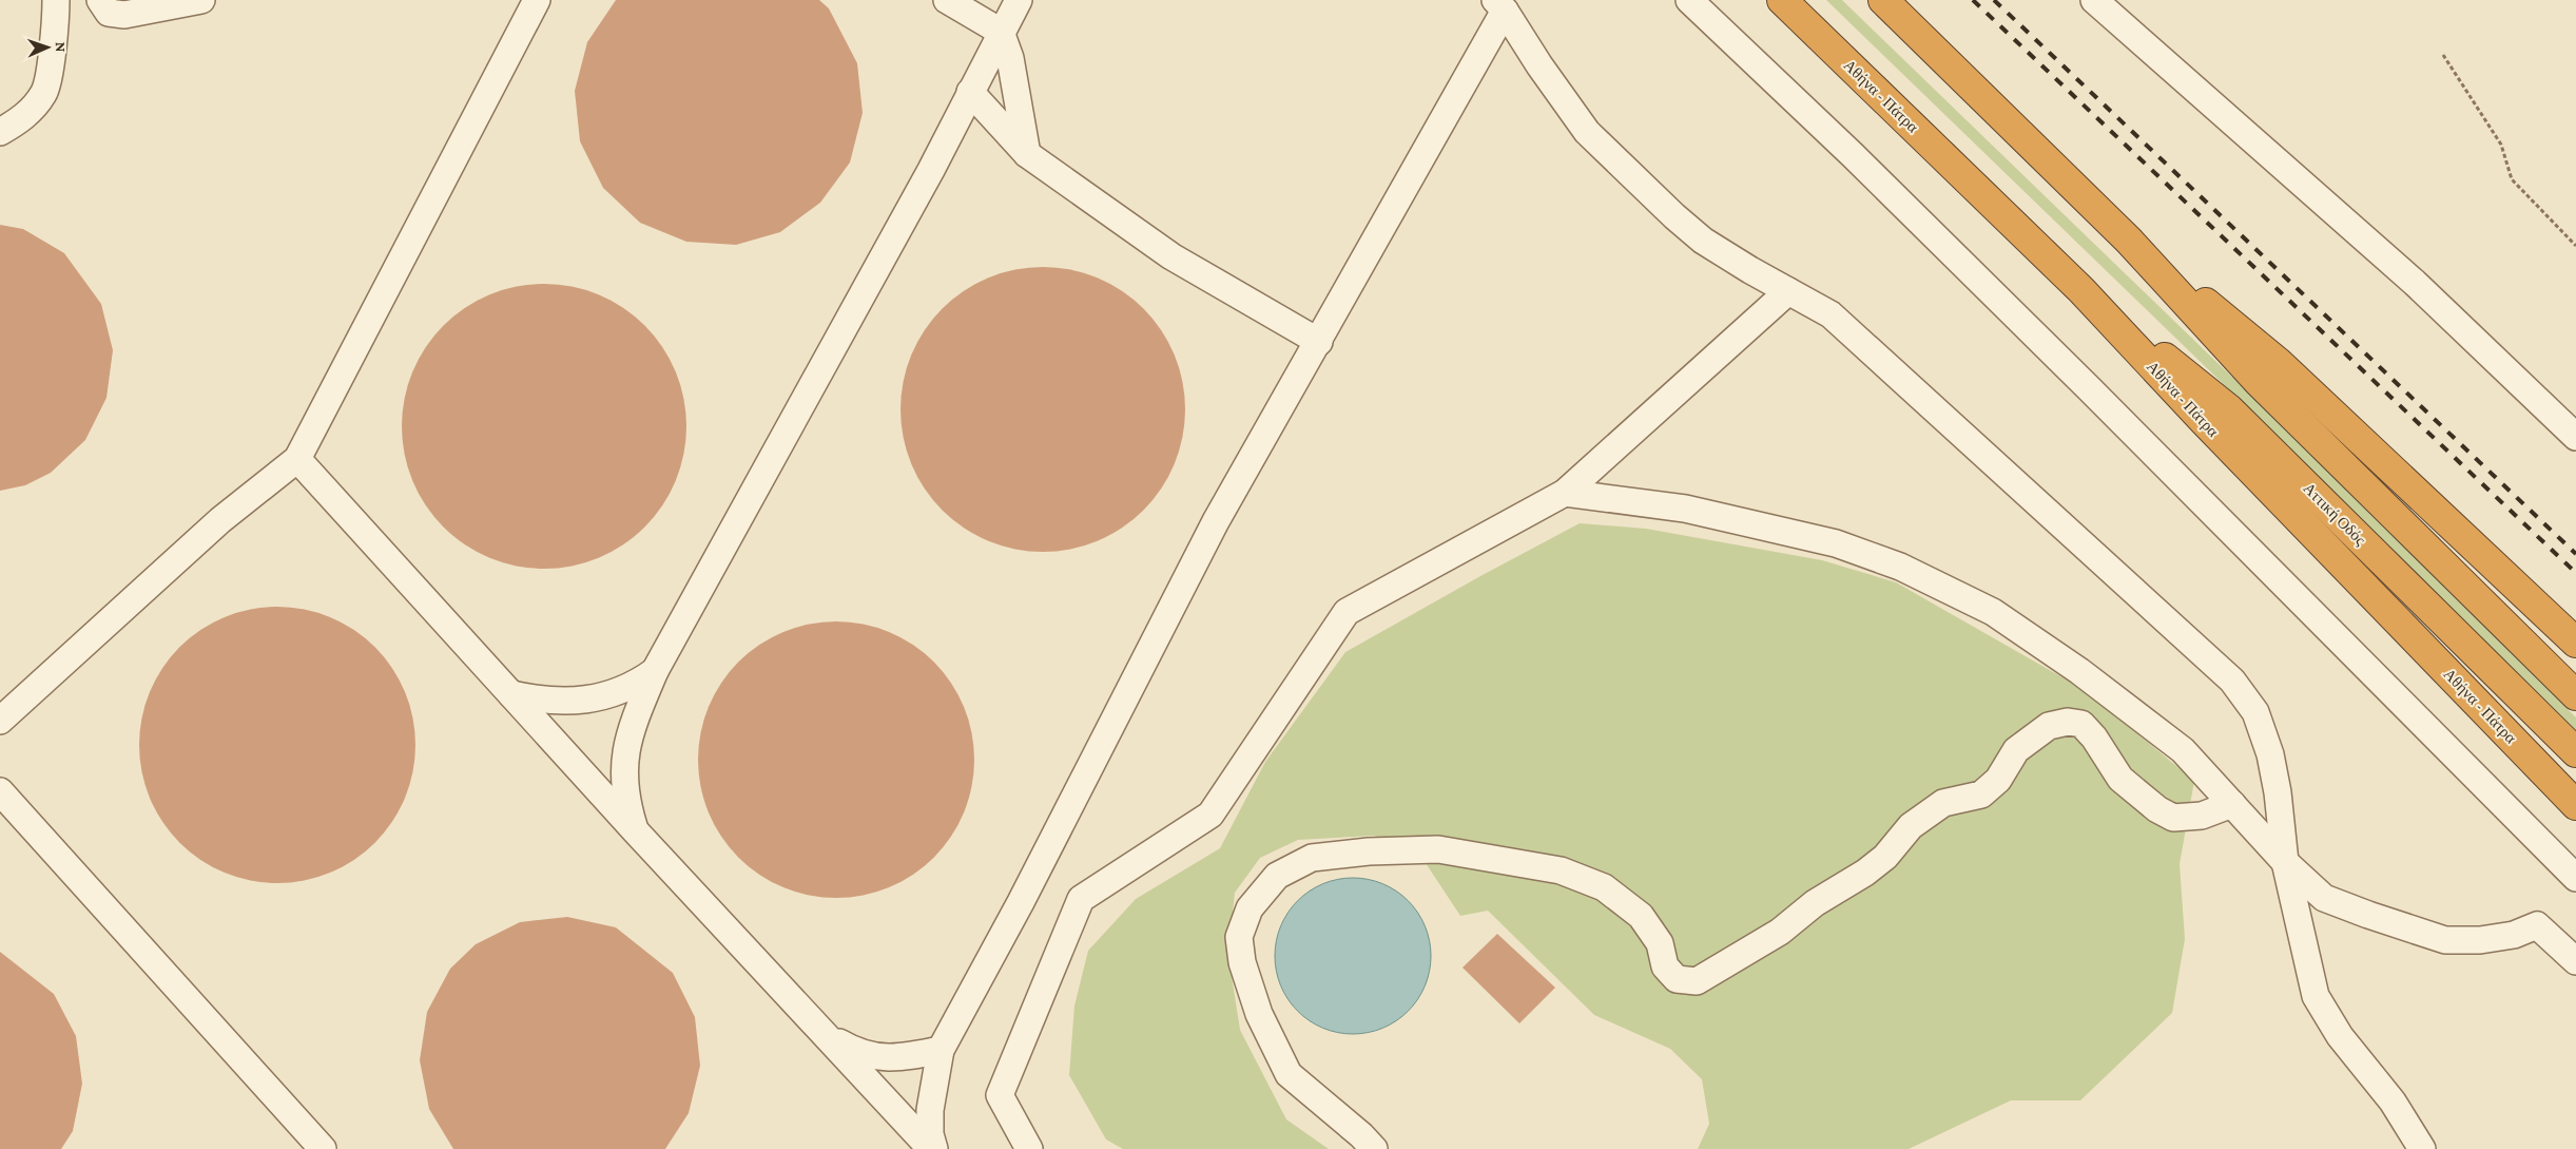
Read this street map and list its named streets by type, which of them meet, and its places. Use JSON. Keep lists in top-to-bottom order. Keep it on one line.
{"streets":{"highway":["Αθήνα - Πάτρα","Αττική Οδός"]},"crossings":[["Αθήνα - Πάτρα","Αττική Οδός"]],"north":"right"}
